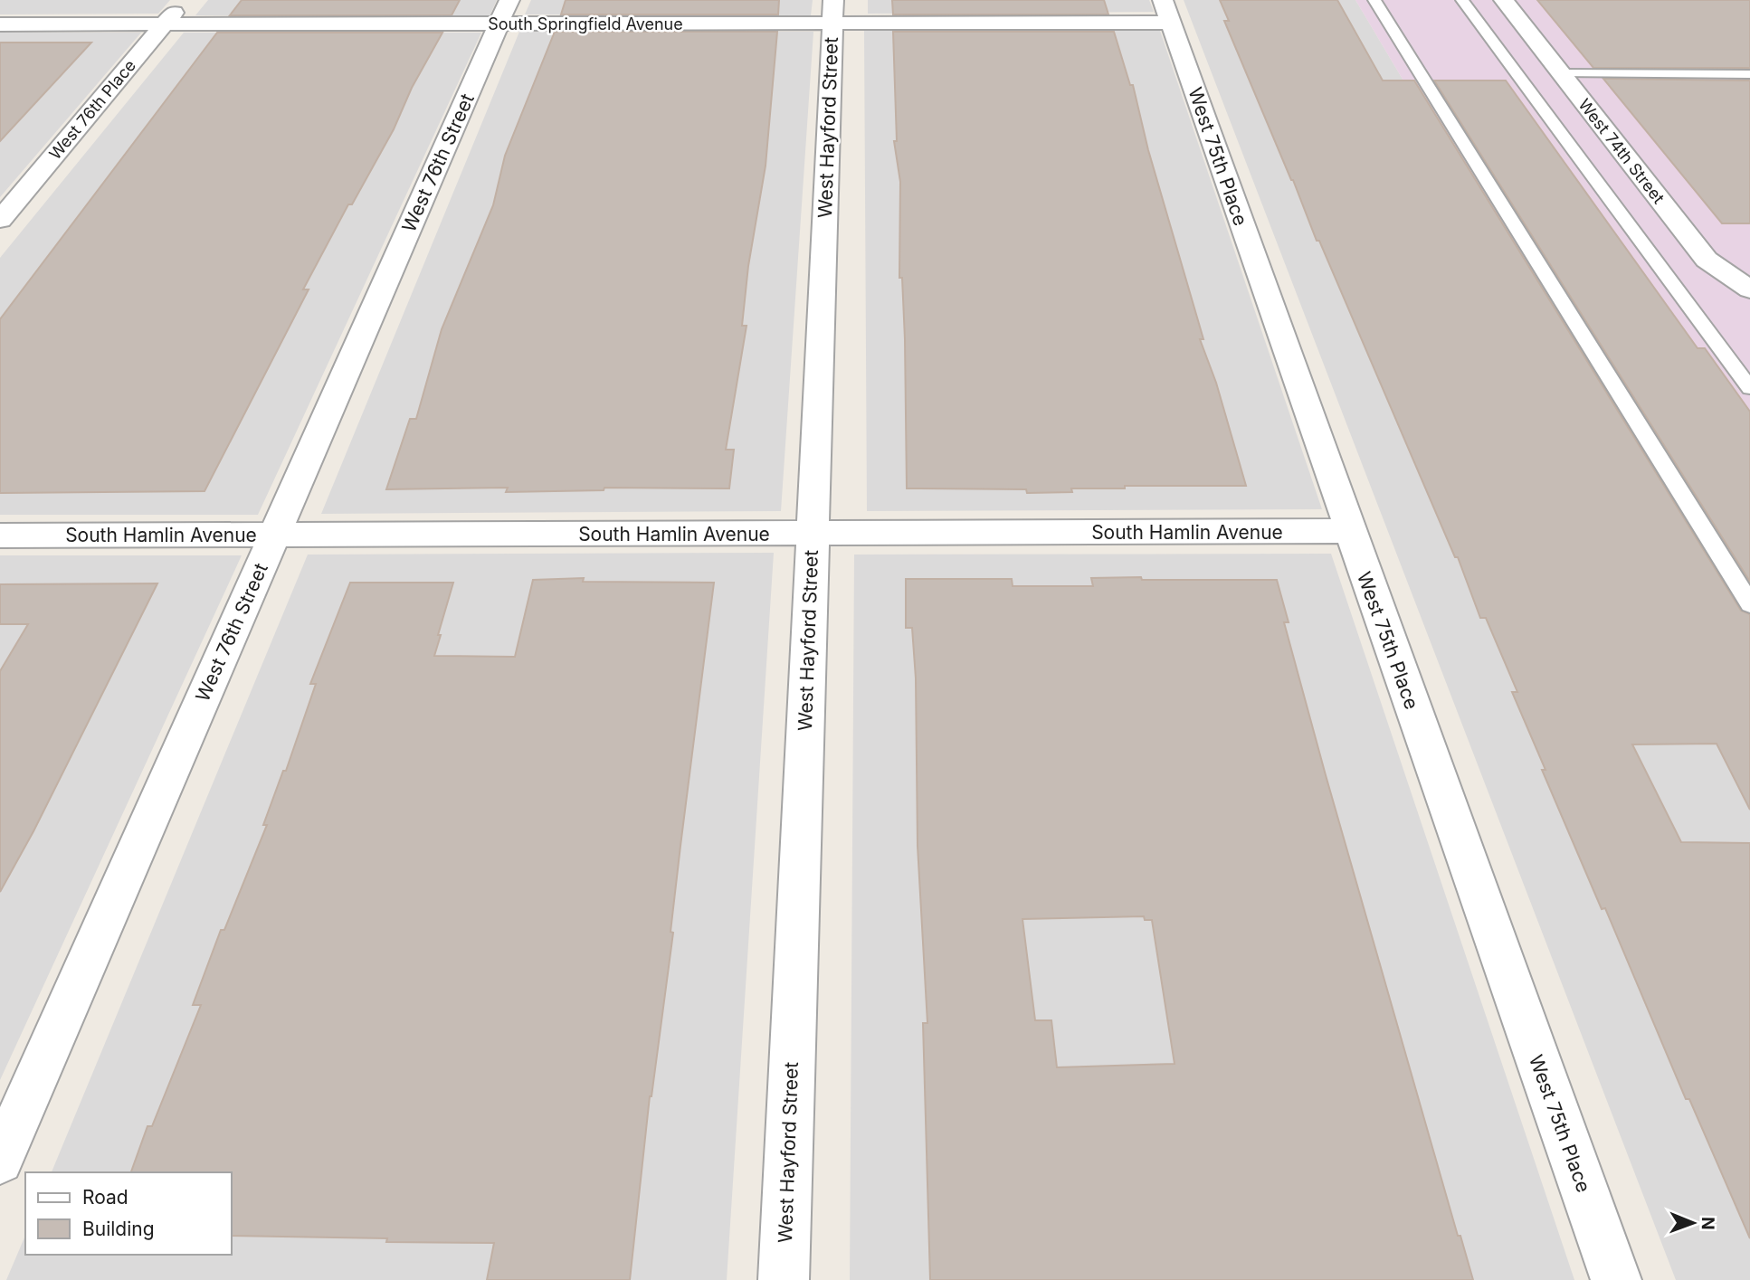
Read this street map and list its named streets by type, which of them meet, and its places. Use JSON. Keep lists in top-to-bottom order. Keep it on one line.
{"streets":{"street":["South Springfield Avenue","West 76th Place","West Hayford Street","West 74th Street","West 75th Place","West 76th Street","South Hamlin Avenue"]},"crossings":[["South Springfield Avenue","West 76th Place"],["South Springfield Avenue","West Hayford Street"],["South Springfield Avenue","West 75th Place"],["South Springfield Avenue","West 76th Street"],["West Hayford Street","South Hamlin Avenue"],["West 75th Place","South Hamlin Avenue"],["West 76th Street","South Hamlin Avenue"]],"legend":["Road","Building"],"north":"right"}
